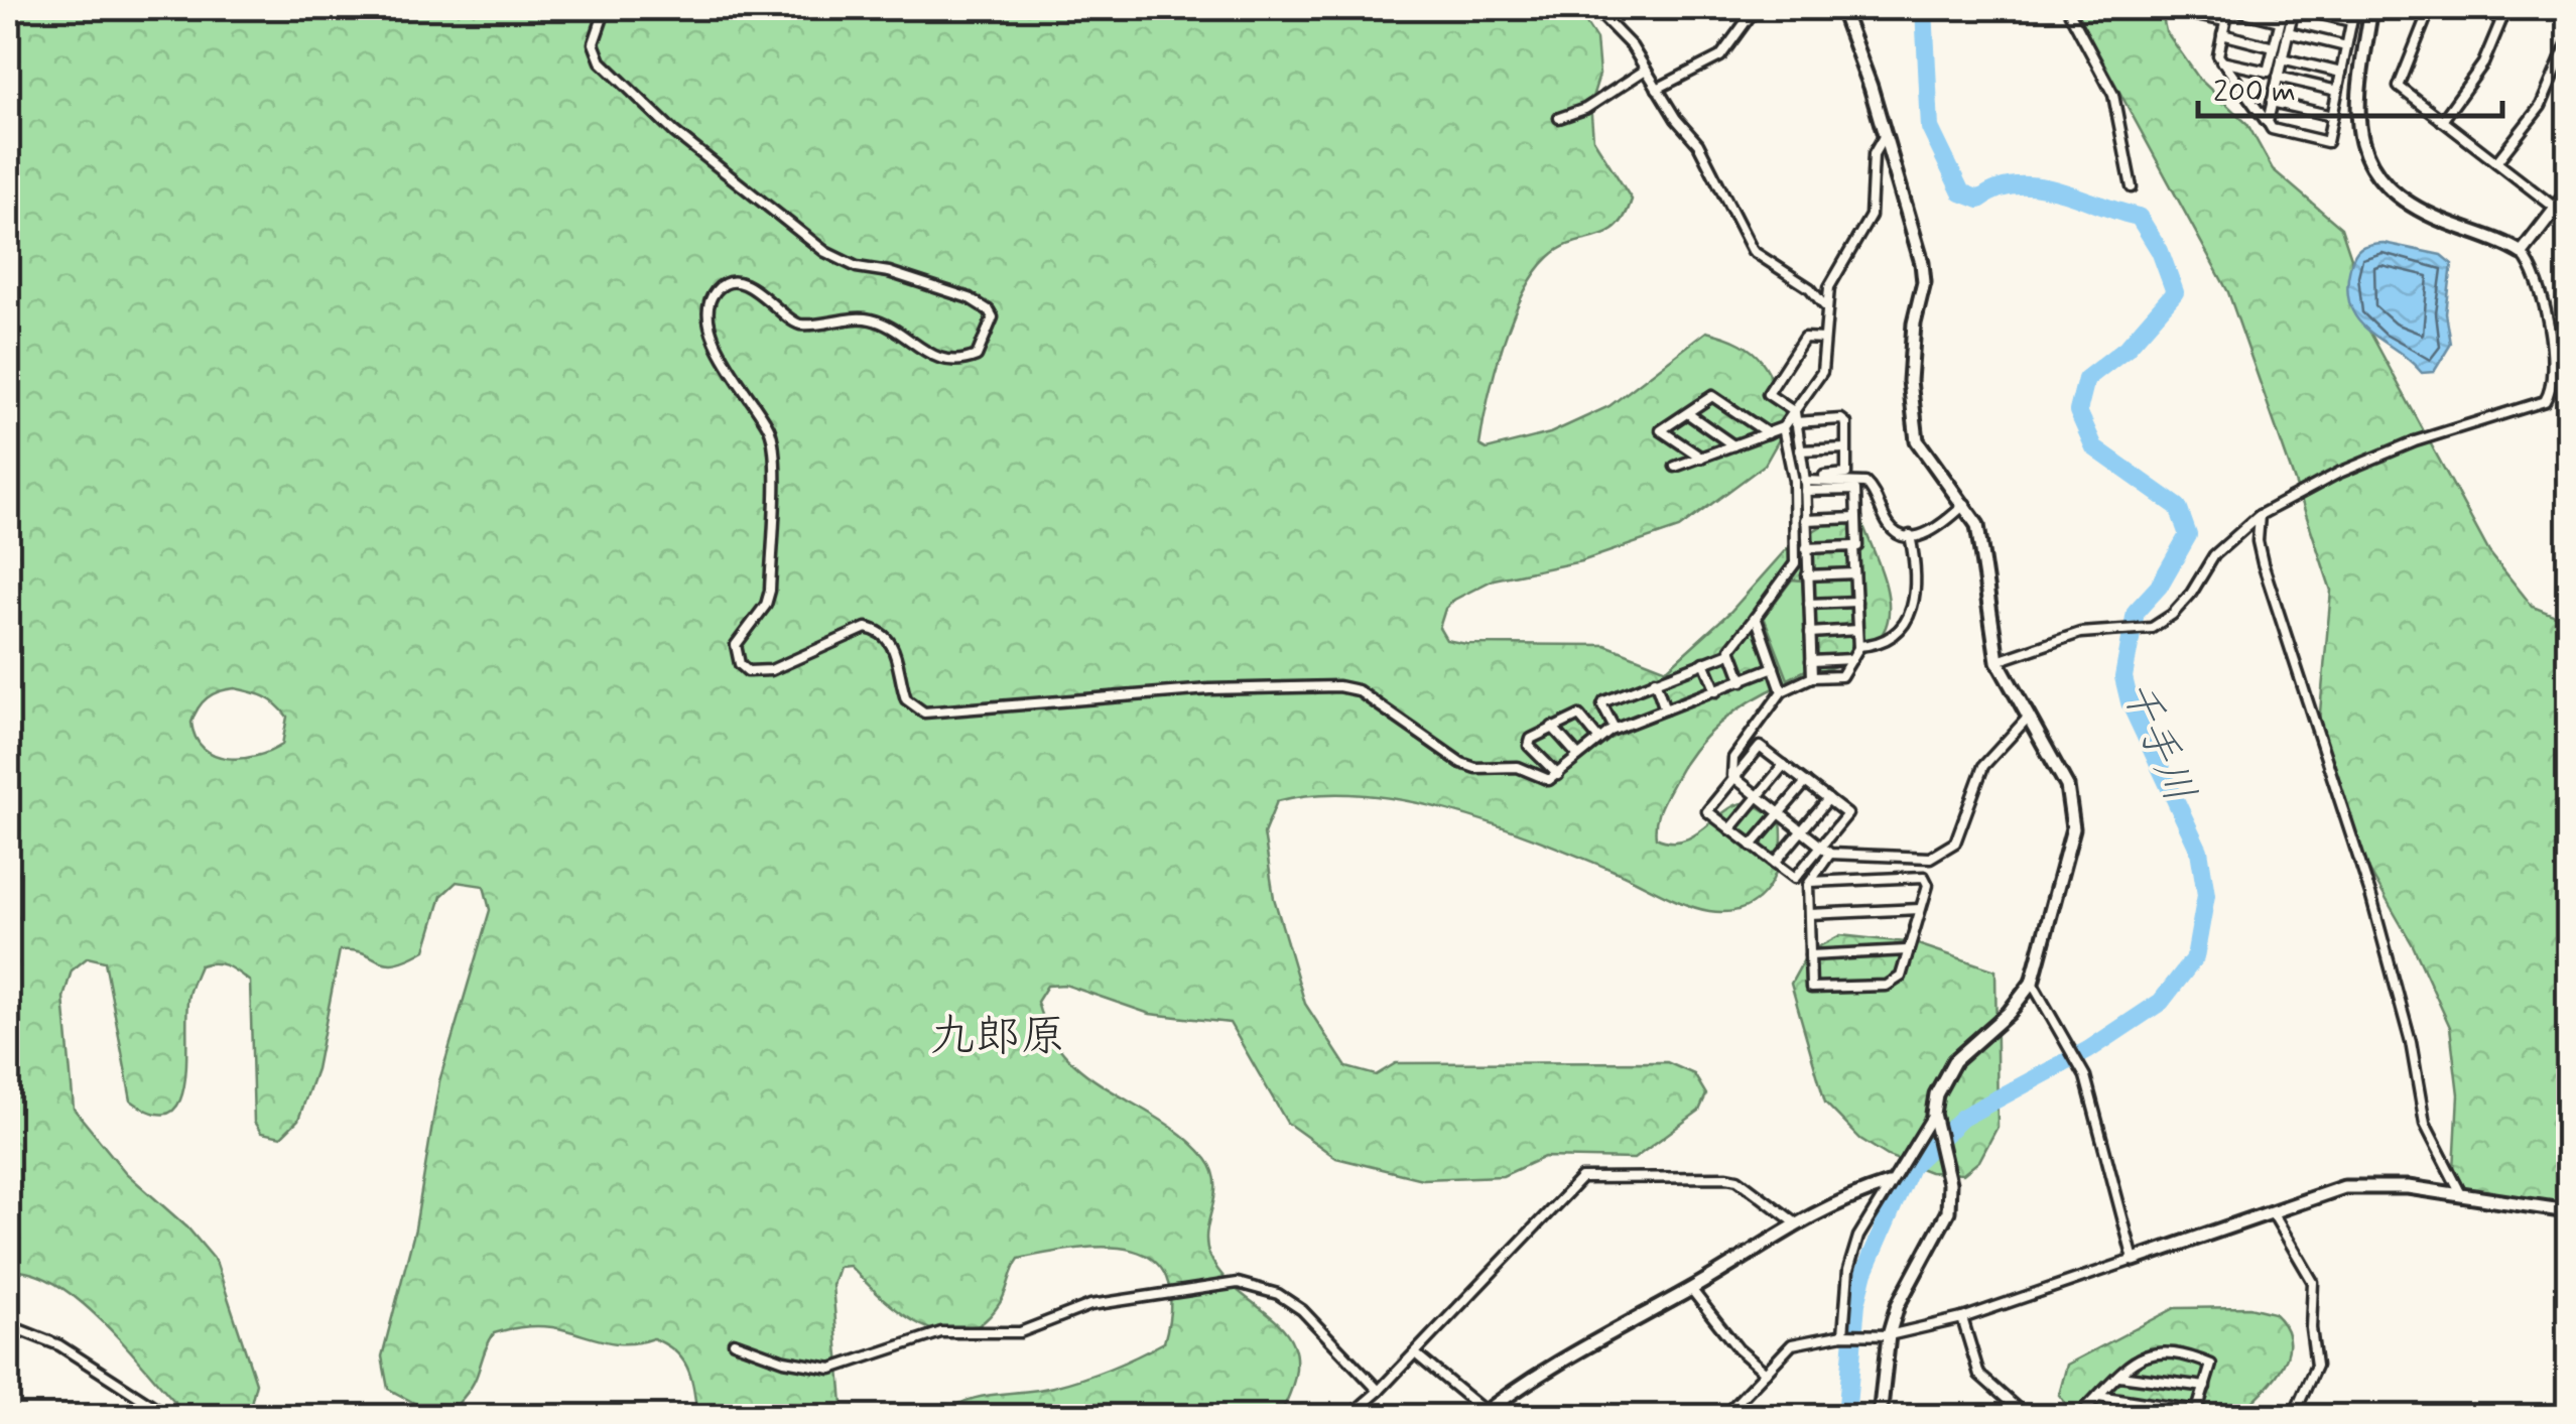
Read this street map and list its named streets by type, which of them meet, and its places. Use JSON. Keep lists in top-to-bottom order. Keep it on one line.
{"districts":["九郎原"],"water":["千手川"],"scale_bar":"200 m"}
